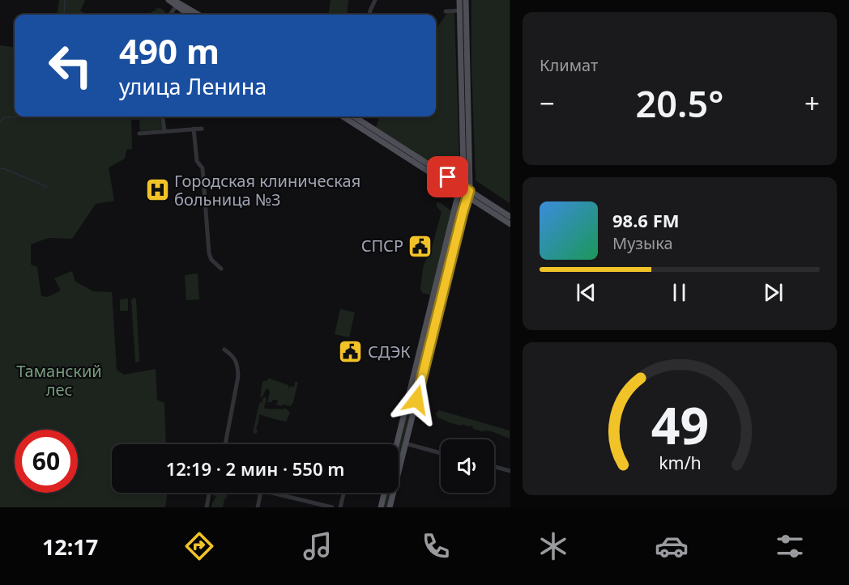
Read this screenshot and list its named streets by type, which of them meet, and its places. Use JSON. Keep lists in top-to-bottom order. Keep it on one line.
{"parks":["Таманский лес"],"places":{"hospital":["Городская клиническая больница №3"],"public building":["СПСР","СДЭК"]},"page":{"tile":"Климат","turn":["490 m","улица Ленина"],"heat":["−","20.5°","+"],"song":["98.6 FM","Музыка"],"limit":"60","trip":"12:19 · 2 мин · 550 m","tabs":"12:17","gauge":["49","km/h"]}}
